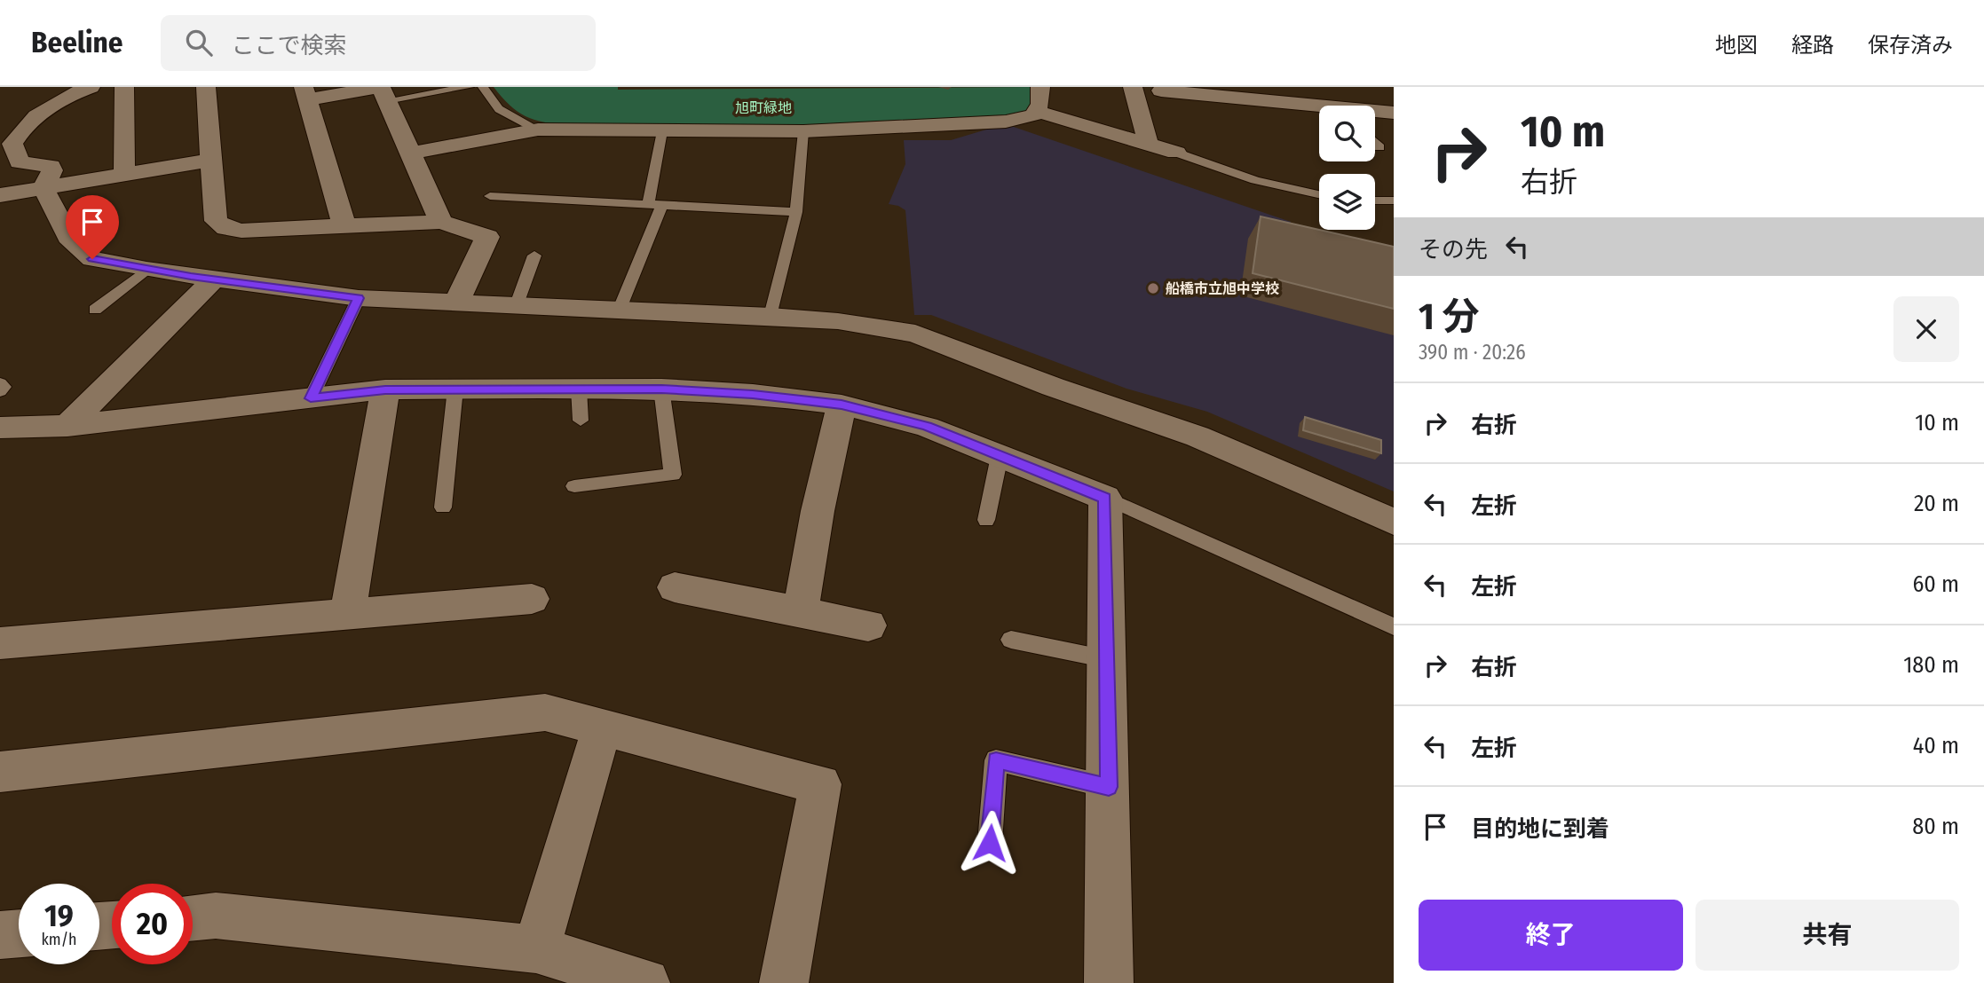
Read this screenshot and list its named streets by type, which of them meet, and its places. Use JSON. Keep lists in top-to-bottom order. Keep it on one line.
{"parks":["旭町緑地"],"places":["船橋市立旭中学校"],"page":{"header":"Beeline","search":"ここで検索","nav":["地図","経路","保存済み"],"turn":["10 m","右折"],"then":"その先","heading":["1 分","390 m · 20:26"],"list":[{"name":"右折","value":"10 m"},{"name":"左折","value":"20 m"},{"name":"左折","value":"60 m"},{"name":"右折","value":"180 m"},{"name":"左折","value":"40 m"},{"name":"目的地に到着","value":"80 m"}],"speed":"19 km/h","limit":"20","buttons":["終了","共有"]}}
